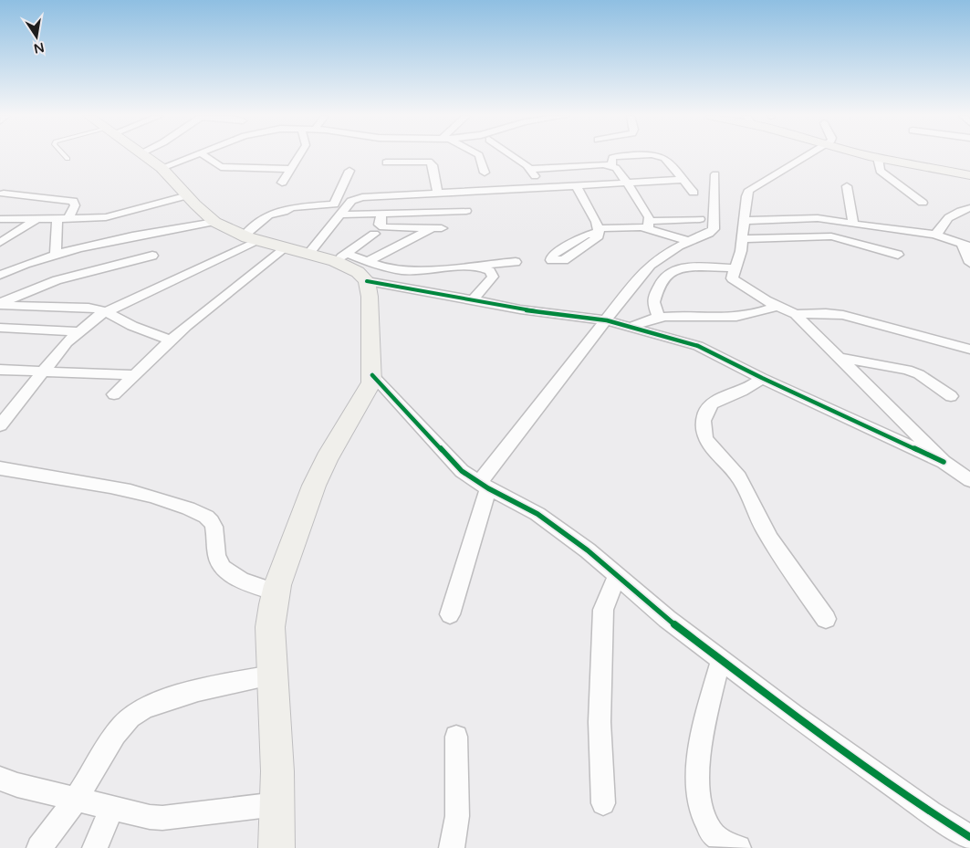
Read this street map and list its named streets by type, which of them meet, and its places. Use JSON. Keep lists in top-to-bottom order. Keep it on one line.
{"north":"bottom"}
